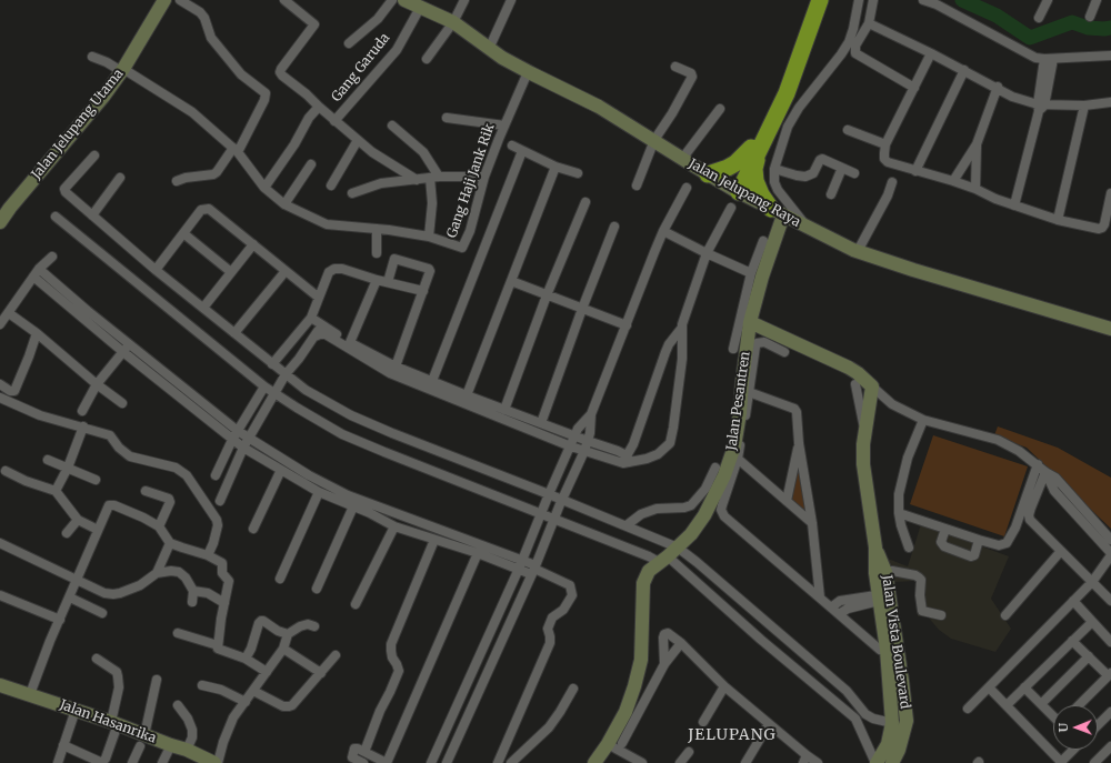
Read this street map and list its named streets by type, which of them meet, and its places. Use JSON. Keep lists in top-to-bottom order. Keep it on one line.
{"streets":{"street":["Gang Garuda","Jalan Jelupang Utama","Gang Haji Jank Rik","Jalan Jelupang Raya","Jalan Pesantren","Jalan Vista Boulevard","Jalan Hasanrika"]},"crossings":[["Gang Garuda","Jalan Jelupang Raya"],["Gang Haji Jank Rik","Jalan Jelupang Raya"],["Jalan Jelupang Raya","Jalan Pesantren"]],"districts":["JELUPANG"],"north":"left"}
